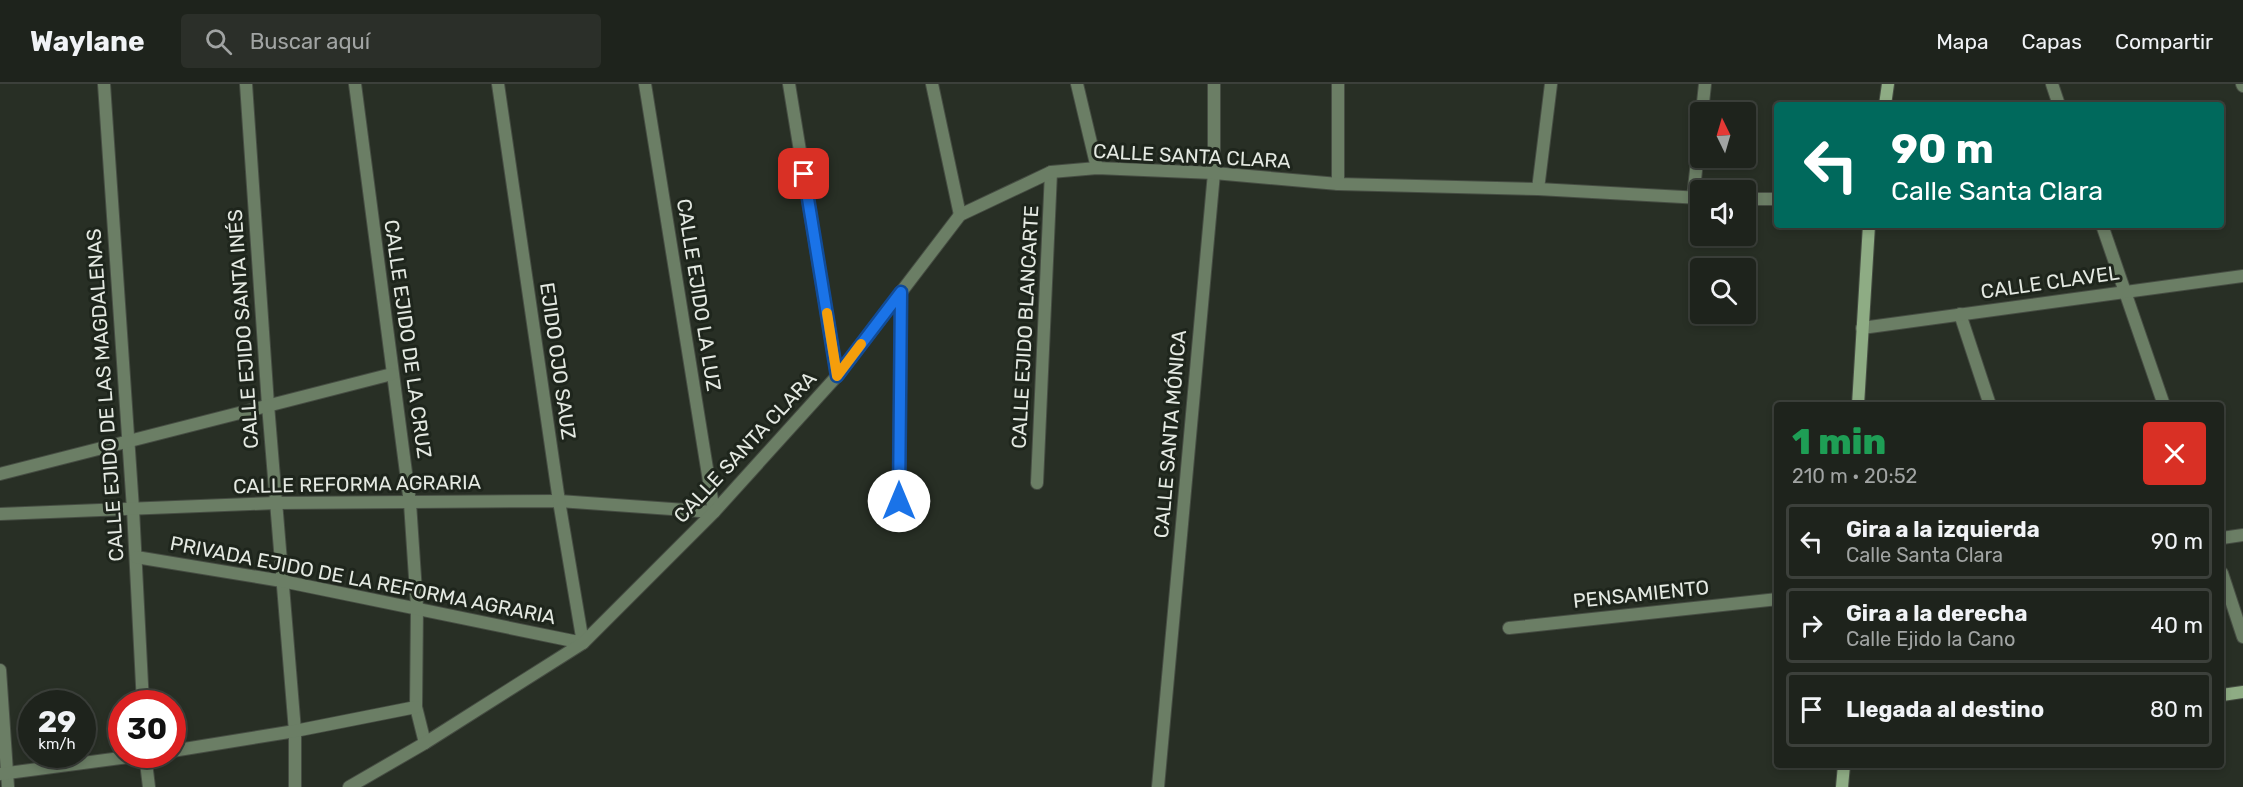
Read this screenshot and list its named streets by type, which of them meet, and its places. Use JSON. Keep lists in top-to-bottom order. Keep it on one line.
{"streets":{"street":["CALLE SANTA CLARA","CALLE CLAVEL","CALLE EJIDO LA LUZ","CALLE EJIDO BLANCARTE","CALLE EJIDO SANTA INÉS","CALLE EJIDO DE LA CRUZ","EJIDO OJO SAUZ","CALLE EJIDO DE LAS MAGDALENAS","CALLE SANTA MÓNICA","CALLE REFORMA AGRARIA","PRIVADA EJIDO DE LA REFORMA AGRARIA","PENSAMIENTO"]},"crossings":[["CALLE SANTA CLARA","CALLE EJIDO LA LUZ"],["CALLE SANTA CLARA","CALLE EJIDO BLANCARTE"],["CALLE SANTA CLARA","CALLE EJIDO DE LA CRUZ"],["CALLE SANTA CLARA","EJIDO OJO SAUZ"],["CALLE SANTA CLARA","CALLE SANTA MÓNICA"],["CALLE SANTA CLARA","CALLE REFORMA AGRARIA"],["CALLE SANTA CLARA","PRIVADA EJIDO DE LA REFORMA AGRARIA"],["CALLE EJIDO LA LUZ","CALLE REFORMA AGRARIA"],["CALLE EJIDO SANTA INÉS","CALLE REFORMA AGRARIA"],["CALLE EJIDO SANTA INÉS","PRIVADA EJIDO DE LA REFORMA AGRARIA"],["CALLE EJIDO DE LA CRUZ","CALLE REFORMA AGRARIA"],["CALLE EJIDO DE LA CRUZ","PRIVADA EJIDO DE LA REFORMA AGRARIA"],["EJIDO OJO SAUZ","CALLE REFORMA AGRARIA"],["EJIDO OJO SAUZ","PRIVADA EJIDO DE LA REFORMA AGRARIA"],["CALLE EJIDO DE LAS MAGDALENAS","CALLE REFORMA AGRARIA"],["CALLE EJIDO DE LAS MAGDALENAS","PRIVADA EJIDO DE LA REFORMA AGRARIA"]],"north":"top","page":{"header":"Waylane","search":"Buscar aquí","nav":["Mapa","Capas","Compartir"],"turn":["90 m","Calle Santa Clara"],"heading":["1 min","210 m · 20:52"],"list":[{"name":"Gira a la izquierda","note":"Calle Santa Clara","value":"90 m"},{"name":"Gira a la derecha","note":"Calle Ejido la Cano","value":"40 m"},{"name":"Llegada al destino","value":"80 m"}],"speed":"29 km/h","limit":"30"}}
